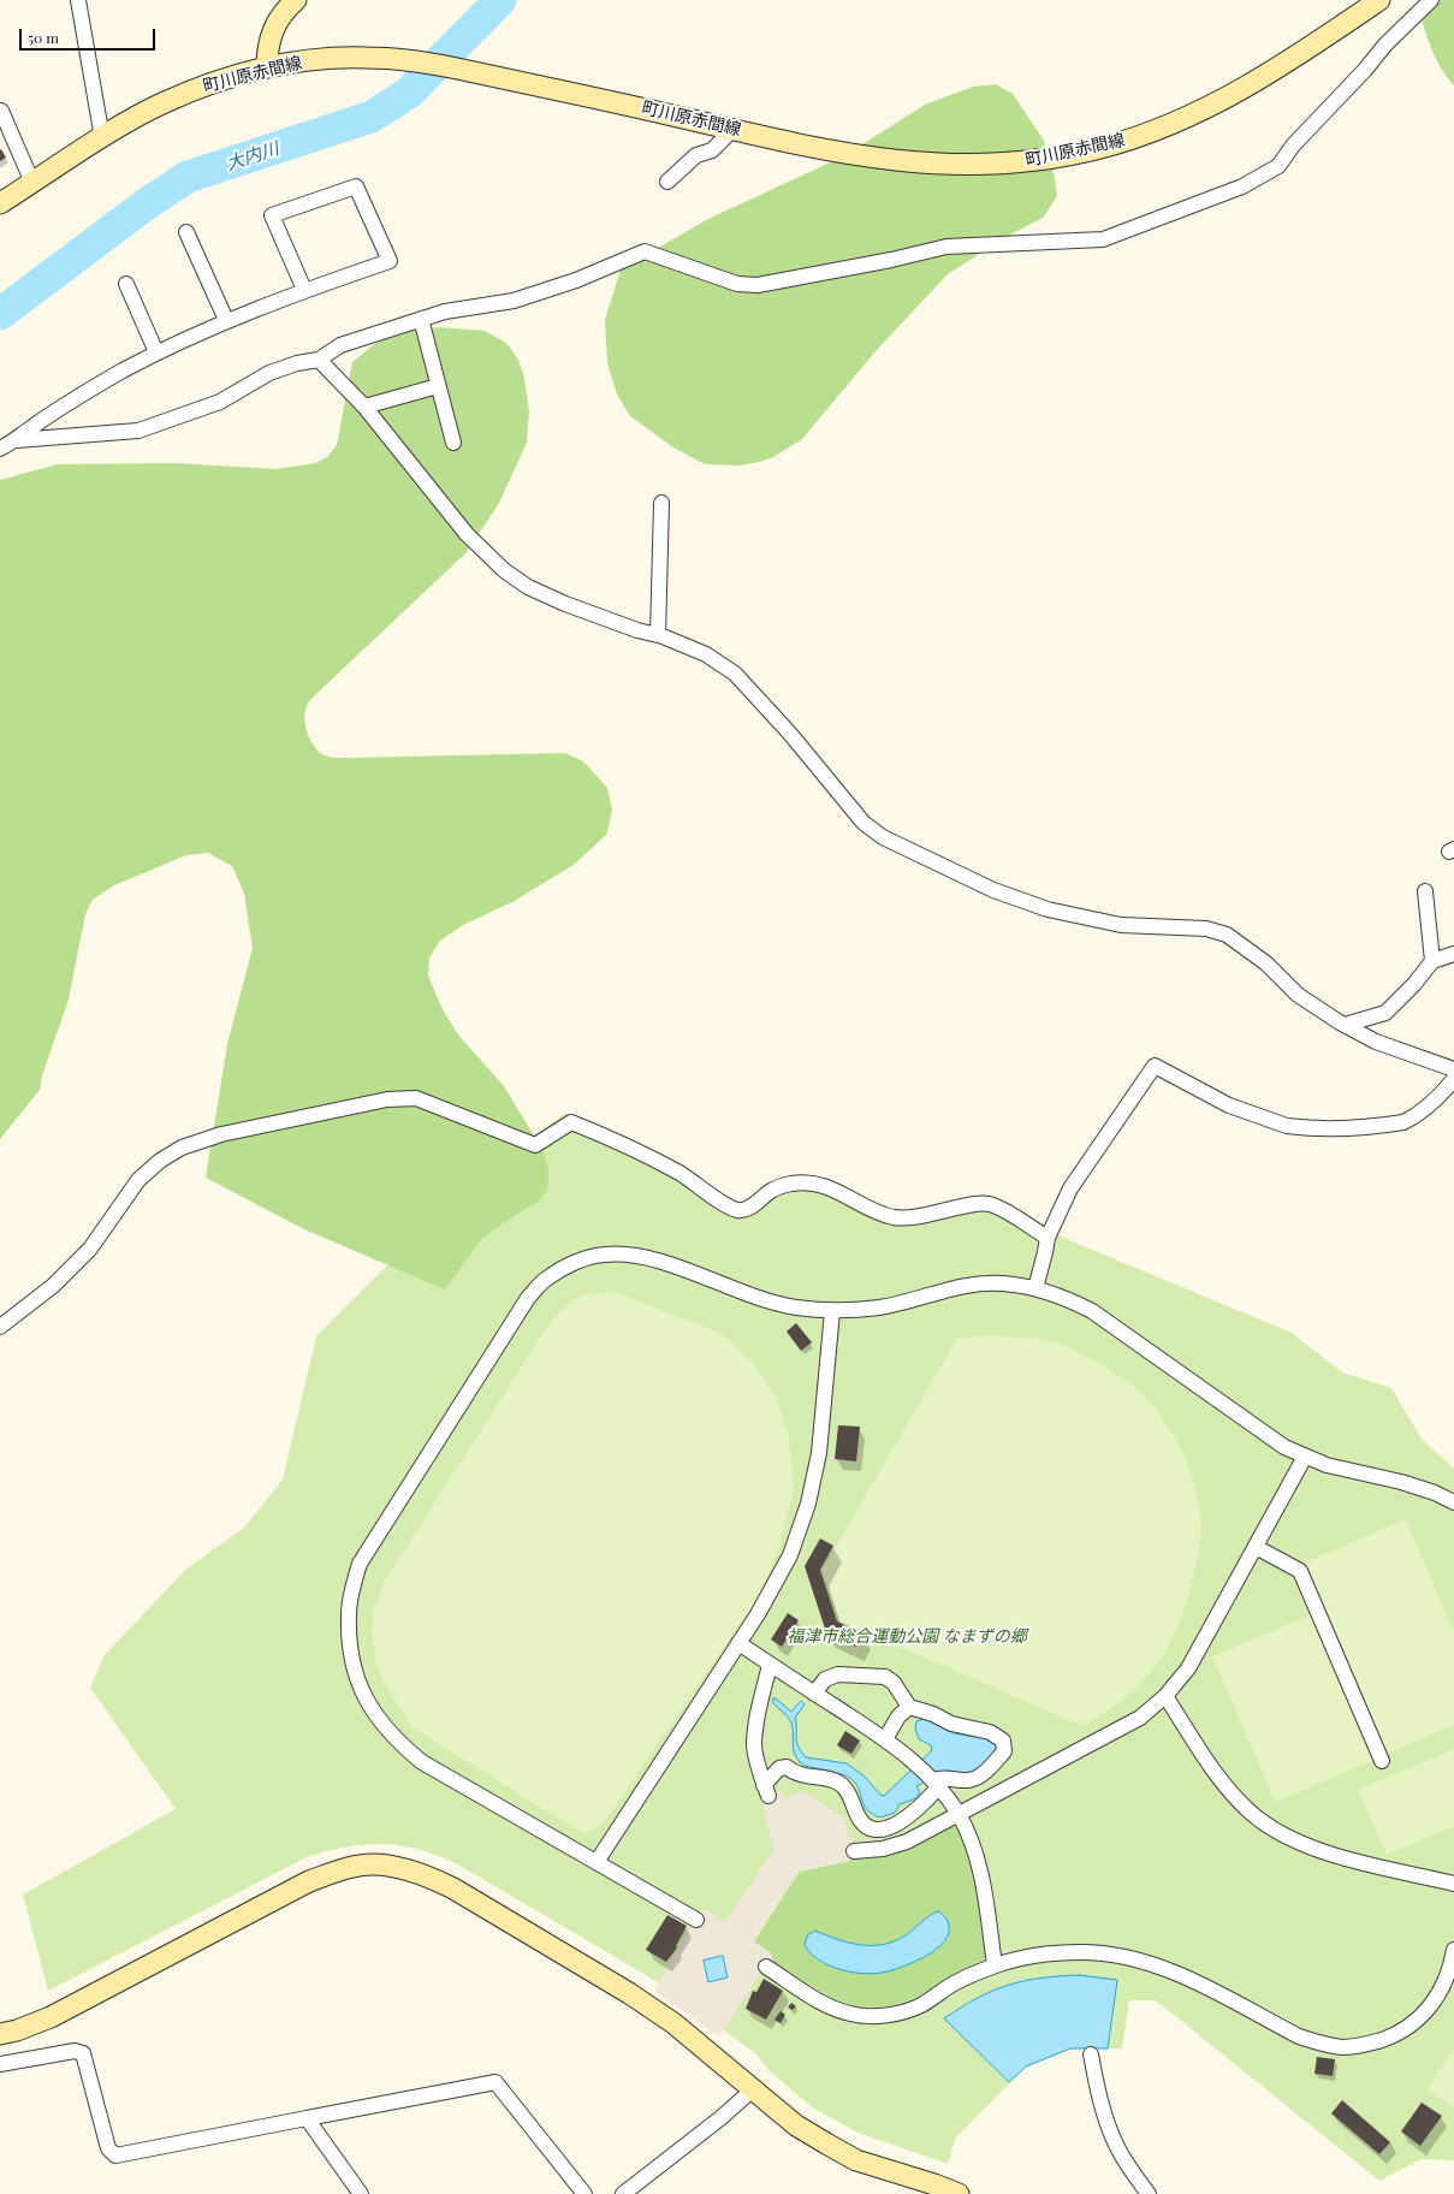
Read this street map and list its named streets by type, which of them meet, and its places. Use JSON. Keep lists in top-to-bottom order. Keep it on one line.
{"streets":{"main road":["町川原赤間線"]},"water":["大内川"],"parks":["福津市総合運動公園 なまずの郷"],"scale_bar":"50 m"}
